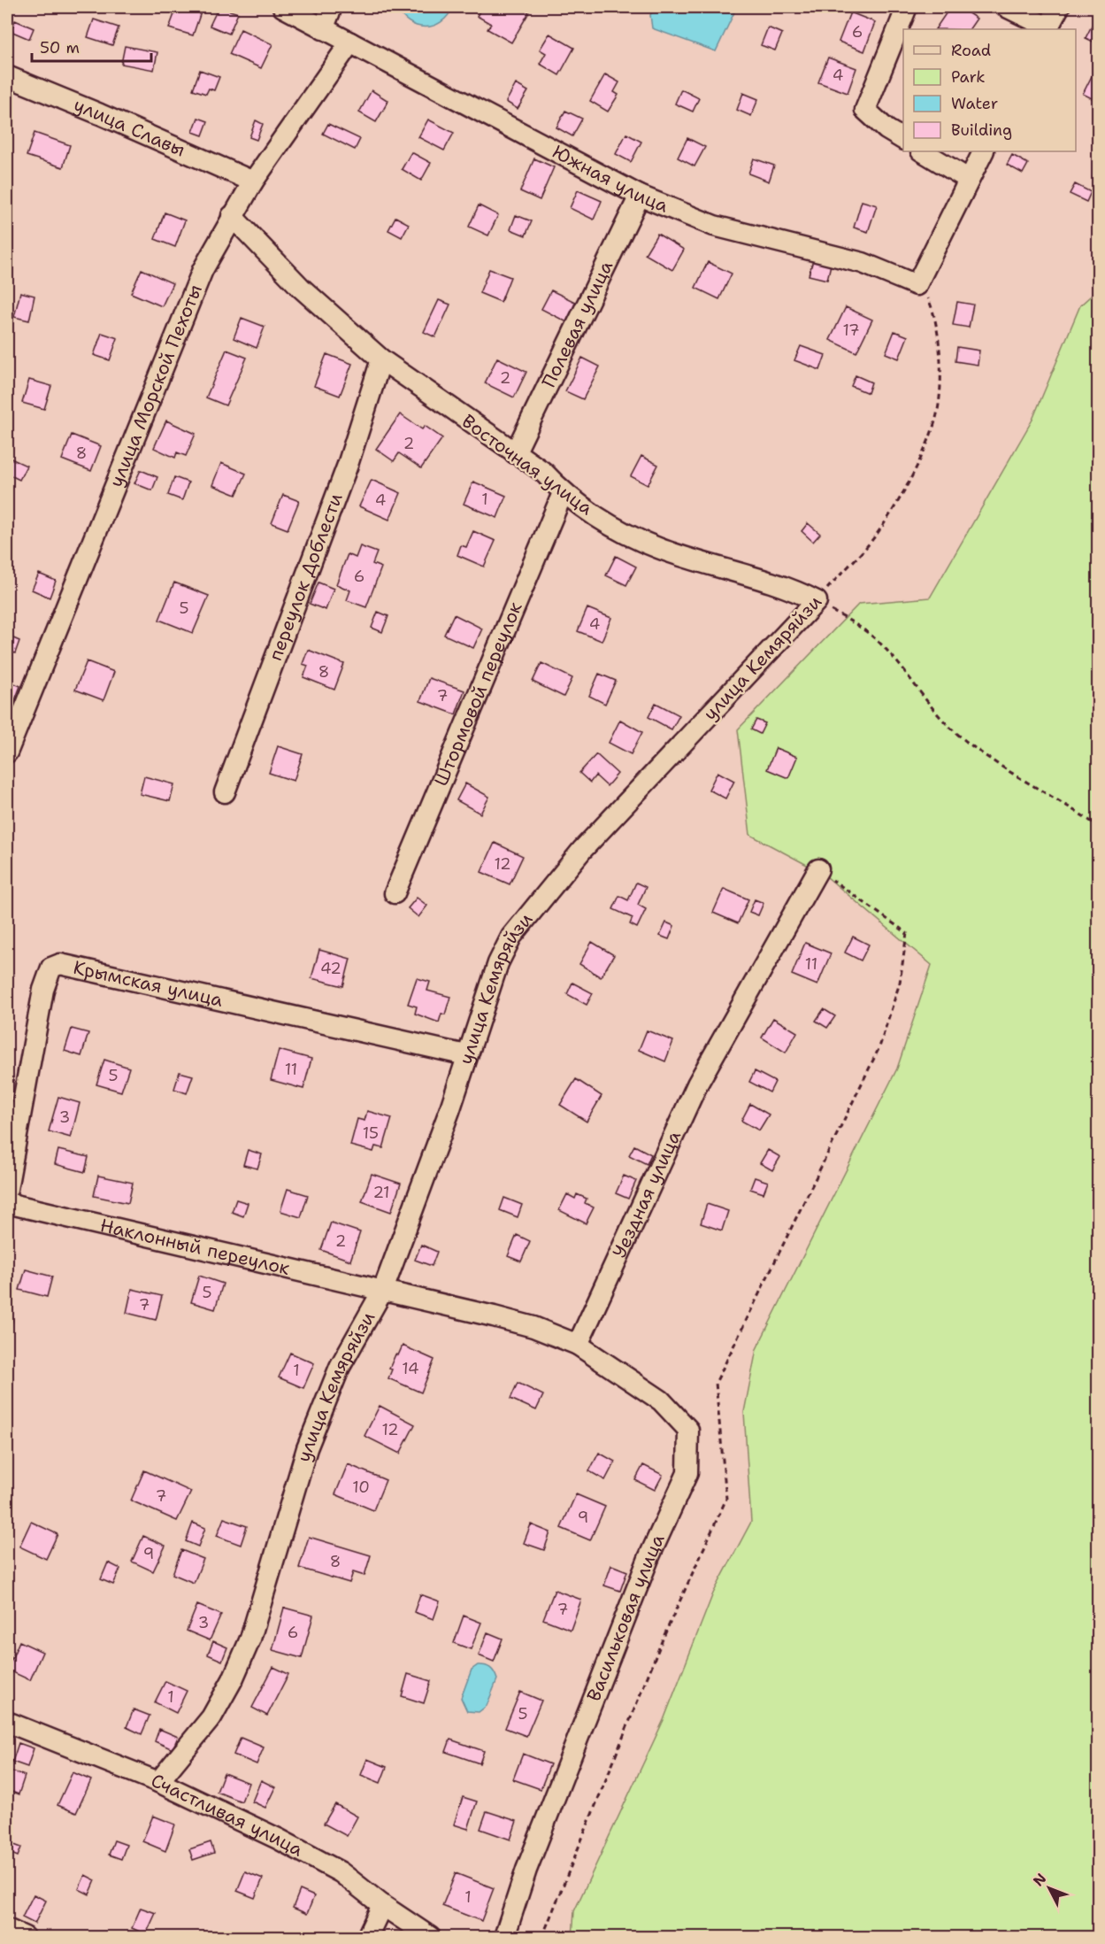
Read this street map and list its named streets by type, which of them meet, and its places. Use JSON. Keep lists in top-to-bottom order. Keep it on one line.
{"streets":{"street":["улица Славы","Южная улица","Полевая улица","улица Морской Пехоты","Восточная улица","переулок Доблести","улица Кемяряйзи","Штормовой переулок","Крымская улица","Уездная улица","Наклонный переулок","Васильковая улица","Счастливая улица"]},"crossings":[["улица Славы","улица Морской Пехоты"],["Южная улица","Полевая улица"],["Южная улица","улица Морской Пехоты"],["Южная улица","улица Кемяряйзи"],["Полевая улица","Восточная улица"],["улица Морской Пехоты","Восточная улица"],["Восточная улица","переулок Доблести"],["Восточная улица","улица Кемяряйзи"],["Восточная улица","Штормовой переулок"],["улица Кемяряйзи","Крымская улица"],["улица Кемяряйзи","Наклонный переулок"],["улица Кемяряйзи","Счастливая улица"],["Уездная улица","Васильковая улица"]],"house_numbers":["6","4","17","2","2","8","1","4","6","5","4","8","7","12","11","42","11","5","3","15","21","2","5","7","14","1","12","10","7","9","9","8","7","3","6","1","5","1"],"legend":["Road","Park","Water","Building"],"scale_bar":"50 m","north":"top left"}
